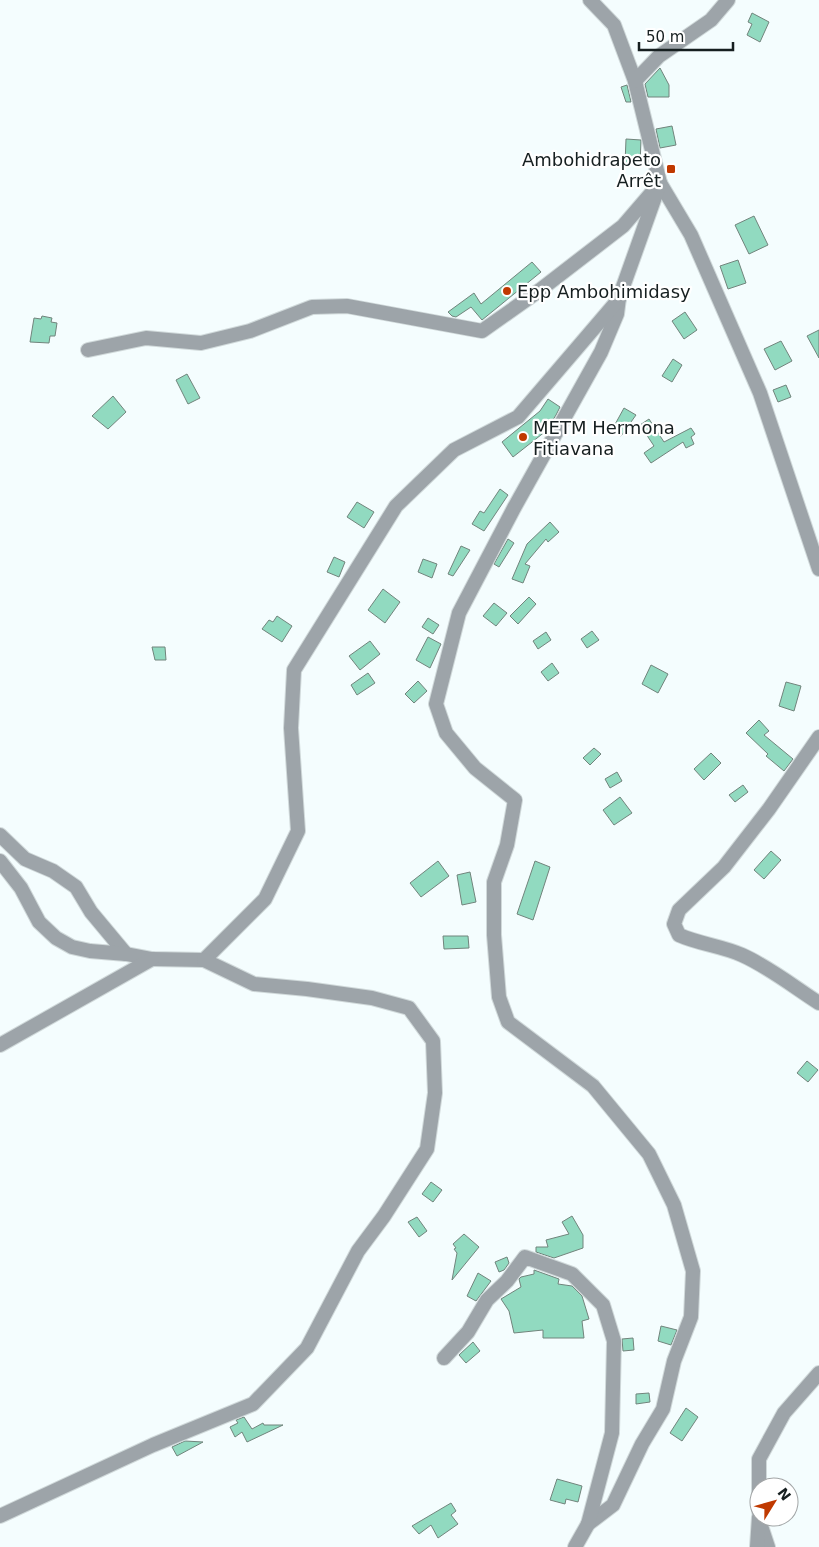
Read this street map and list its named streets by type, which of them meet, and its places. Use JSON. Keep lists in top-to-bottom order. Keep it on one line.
{"places":{"transit":["Ambohidrapeto Arrêt"],"other":["Epp Ambohimidasy","METM Hermona Fitiavana"]},"scale_bar":"50 m","north":"top right"}
